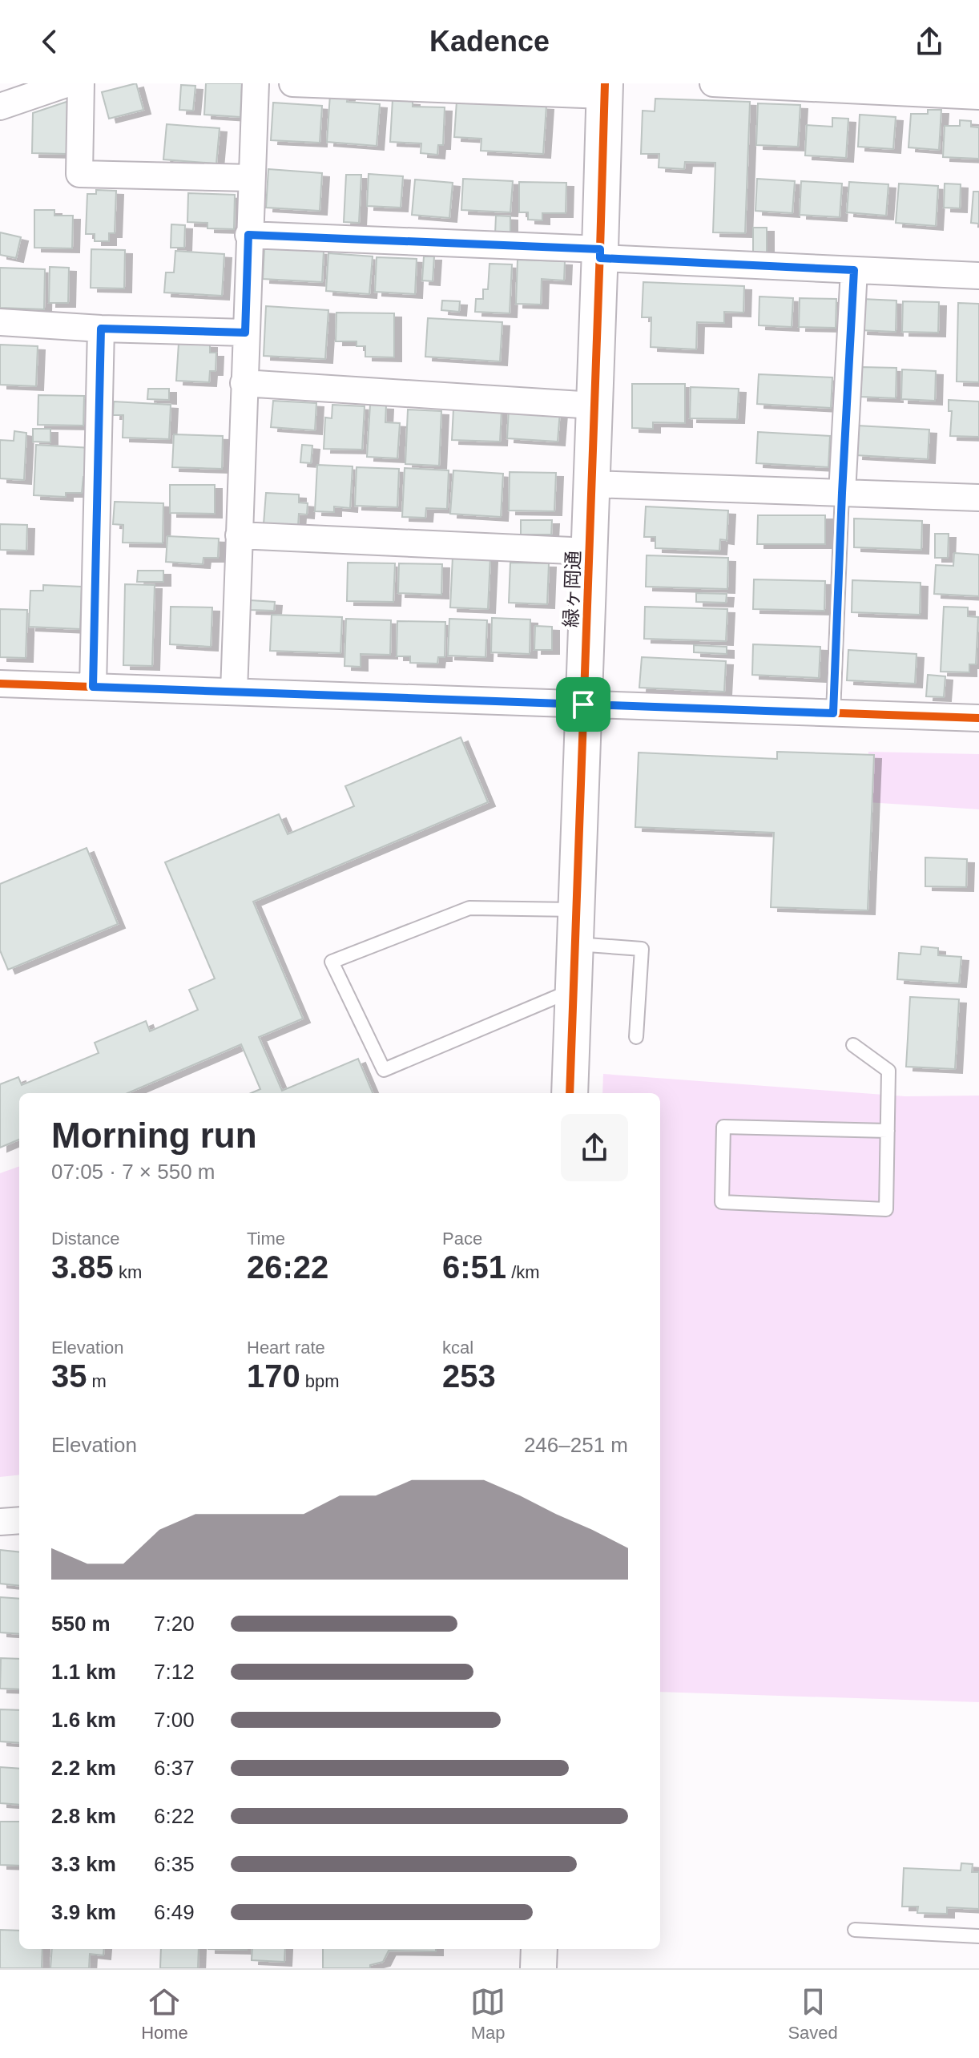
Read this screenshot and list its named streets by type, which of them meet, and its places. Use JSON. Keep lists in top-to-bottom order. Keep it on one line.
{"streets":{"street":["緑ヶ岡通"]},"page":{"header":"Kadence","heading":["Morning run","07:05 · 7 × 550 m"],"stats":[["Distance","3.85 km"],["Time","26:22"],["Pace","6:51 /km"],["Elevation","35 m"],["Heart rate","170 bpm"],["kcal","253"]],"chart":["Elevation","246–251 m"],"list":[{"name":"550 m","note":"7:20"},{"name":"1.1 km","note":"7:12"},{"name":"1.6 km","note":"7:00"},{"name":"2.2 km","note":"6:37"},{"name":"2.8 km","note":"6:22"},{"name":"3.3 km","note":"6:35"},{"name":"3.9 km","note":"6:49"}],"tabs":["Home","Map","Saved"]}}
